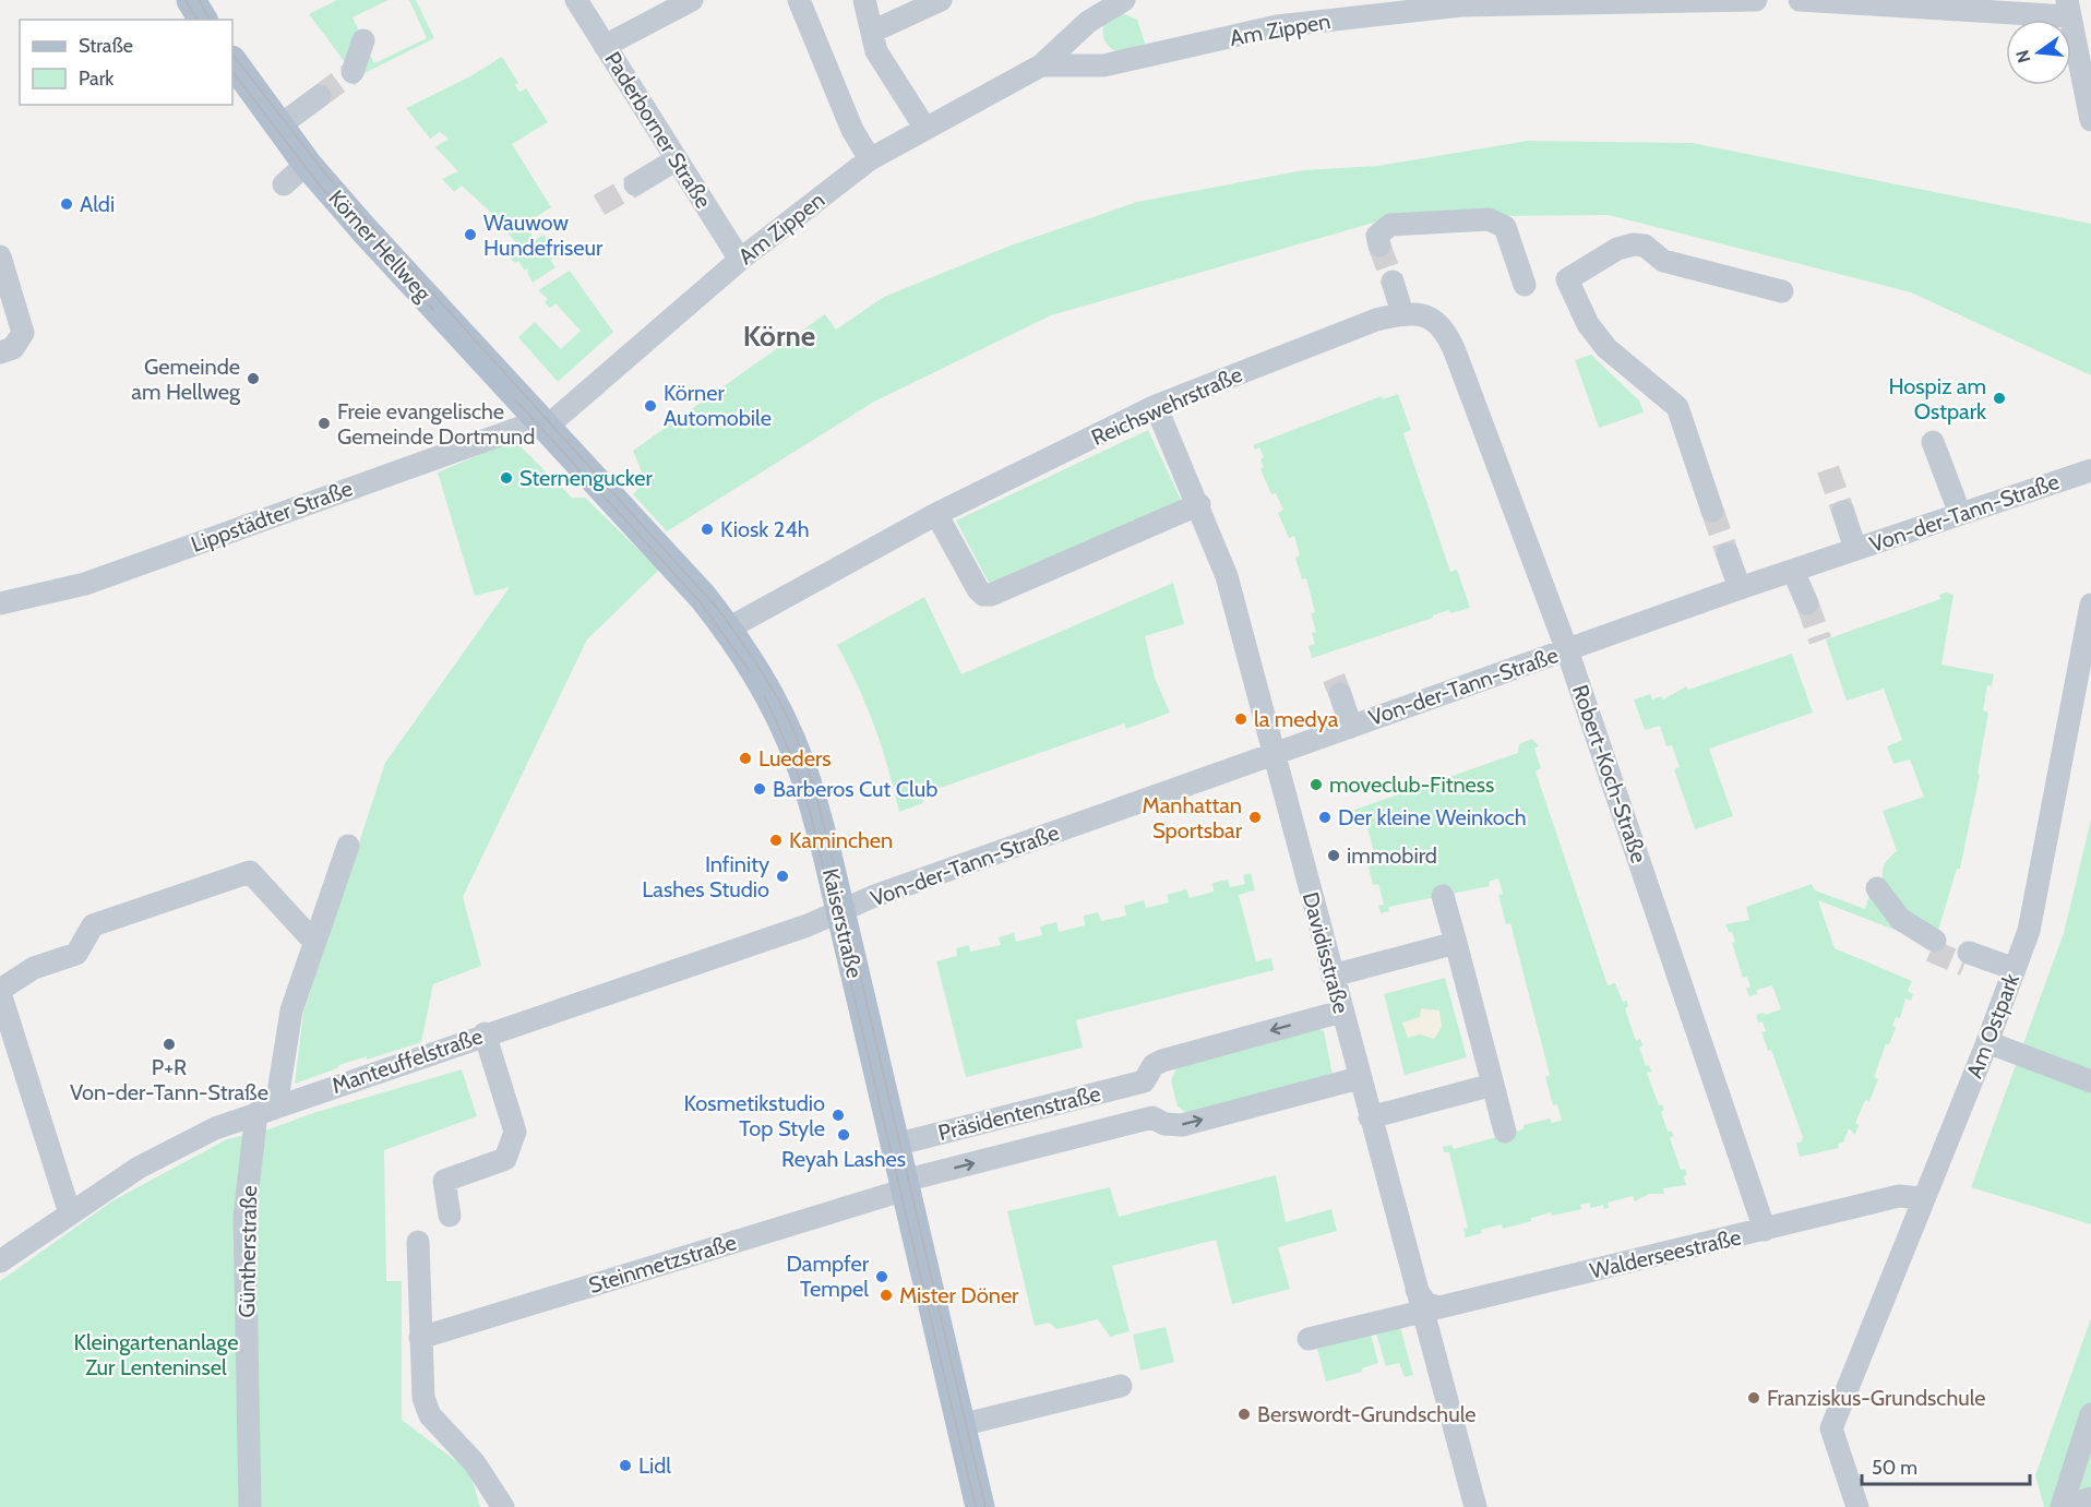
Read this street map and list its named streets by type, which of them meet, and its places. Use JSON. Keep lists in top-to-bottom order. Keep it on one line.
{"streets":{"main road":["Körner Hellweg","Kaiserstraße"],"street":["Am Zippen","Paderborner Straße","Reichswehrstraße","Von-der-Tann-Straße","Lippstädter Straße","Robert-Koch-Straße","Davidisstraße","Am Ostpark","Manteuffelstraße","Präsidentenstraße","Güntherstraße","Walderseestraße","Steinmetzstraße"]},"crossings":[["Am Zippen","Paderborner Straße"],["Am Zippen","Körner Hellweg"],["Am Zippen","Lippstädter Straße"],["Am Zippen","Kaiserstraße"],["Körner Hellweg","Lippstädter Straße"],["Körner Hellweg","Kaiserstraße"],["Reichswehrstraße","Robert-Koch-Straße"],["Reichswehrstraße","Kaiserstraße"],["Reichswehrstraße","Davidisstraße"],["Von-der-Tann-Straße","Robert-Koch-Straße"],["Von-der-Tann-Straße","Kaiserstraße"],["Von-der-Tann-Straße","Davidisstraße"],["Von-der-Tann-Straße","Manteuffelstraße"],["Lippstädter Straße","Kaiserstraße"],["Robert-Koch-Straße","Walderseestraße"],["Kaiserstraße","Manteuffelstraße"],["Kaiserstraße","Präsidentenstraße"],["Kaiserstraße","Steinmetzstraße"],["Davidisstraße","Präsidentenstraße"],["Davidisstraße","Walderseestraße"],["Am Ostpark","Walderseestraße"],["Manteuffelstraße","Güntherstraße"],["Präsidentenstraße","Steinmetzstraße"]],"districts":["Körne"],"parks":["Kleingartenanlage Zur Lenteninsel"],"places":["Aldi","Wauwow Hundefriseur","Gemeinde am Hellweg","Hospiz am Ostpark","Körner Automobile","Freie evangelische Gemeinde Dortmund","Sternengucker","Kiosk 24h","la medya","Lueders","moveclub-Fitness","Barberos Cut Club","Manhattan Sportsbar","Der kleine Weinkoch","Kaminchen","immobird","Infinity Lashes Studio","P+R Von-der-Tann-Straße","Kosmetikstudio Top Style","Reyah Lashes","Dampfer Tempel","Mister Döner","Franziskus-Grundschule","Berswordt-Grundschule","Lidl"],"legend":["Straße","Park"],"scale_bar":"50 m","north":"left"}
